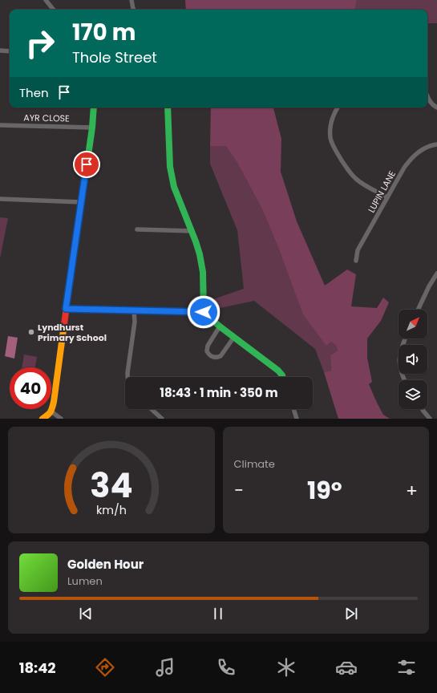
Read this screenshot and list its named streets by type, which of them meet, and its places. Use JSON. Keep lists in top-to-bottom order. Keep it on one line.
{"streets":{"street":["AYR CLOSE","LUPIN LANE"]},"places":["Lyndhurst Primary School"],"north":"top right","page":{"turn":["170 m","Thole Street"],"then":"Then","limit":"40","trip":"18:43 · 1 min · 350 m","tile":"Climate","heat":["−","19°","+"],"song":["Golden Hour","Lumen"],"tabs":"18:42","gauge":["34","km/h"]}}
